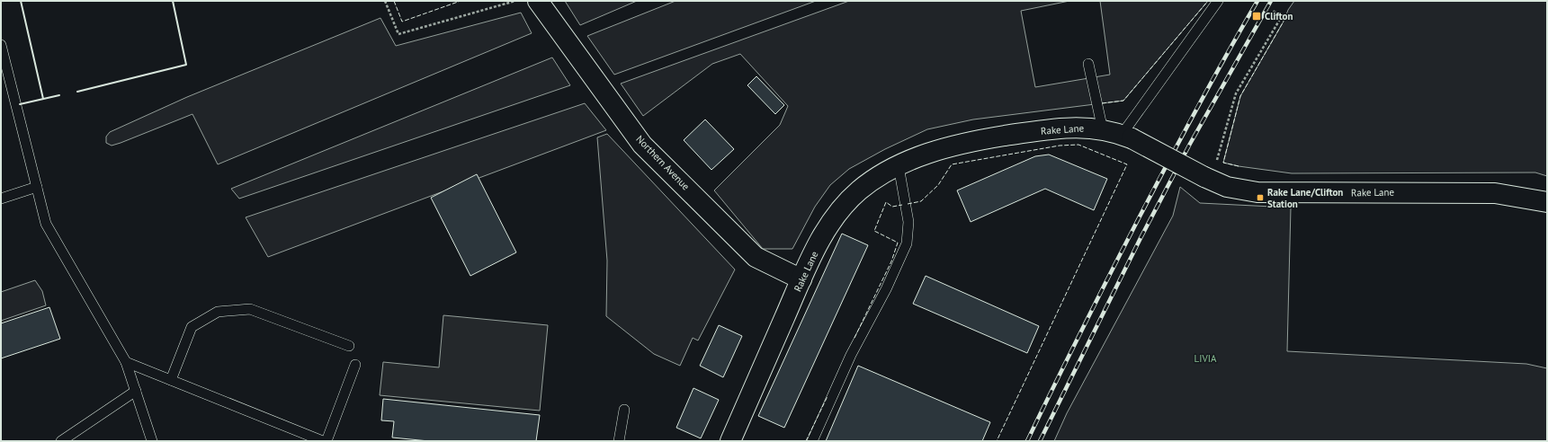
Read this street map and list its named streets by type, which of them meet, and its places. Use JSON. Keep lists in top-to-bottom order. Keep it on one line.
{"streets":{"street":["Rake Lane","Northern Avenue"]},"crossings":[["Rake Lane","Northern Avenue"]],"parks":["LIVIA"],"places":{"transit":["Clifton","Rake Lane/Clifton Station"]}}
